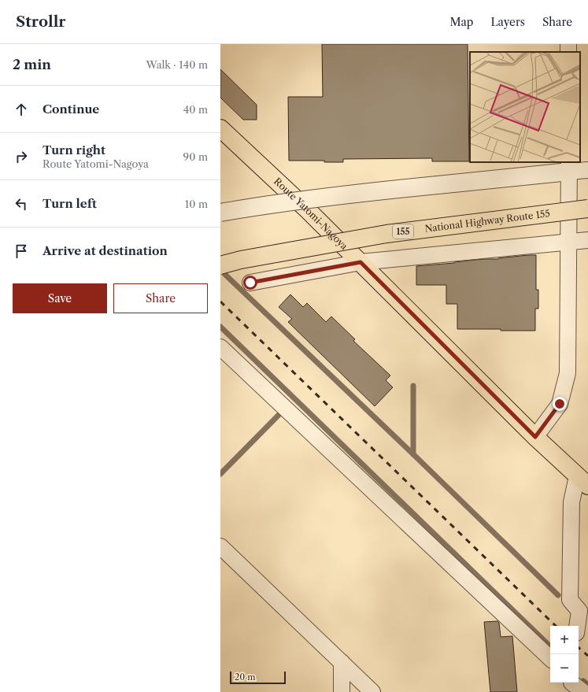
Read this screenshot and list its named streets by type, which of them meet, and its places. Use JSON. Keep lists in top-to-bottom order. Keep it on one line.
{"streets":{"main road":["Route Yatomi-Nagoya","National Highway Route 155","155"]},"scale_bar":"20 m","page":{"header":"Strollr","nav":["Map","Layers","Share"],"heading":["2 min","Walk · 140 m"],"list":[["Continue","40 m"],["Turn right","Route Yatomi-Nagoya","90 m"],["Turn left","10 m"],"Arrive at destination"],"buttons":["Save","Share"],"map_buttons":["+","−"],"scale":"20 m"}}
